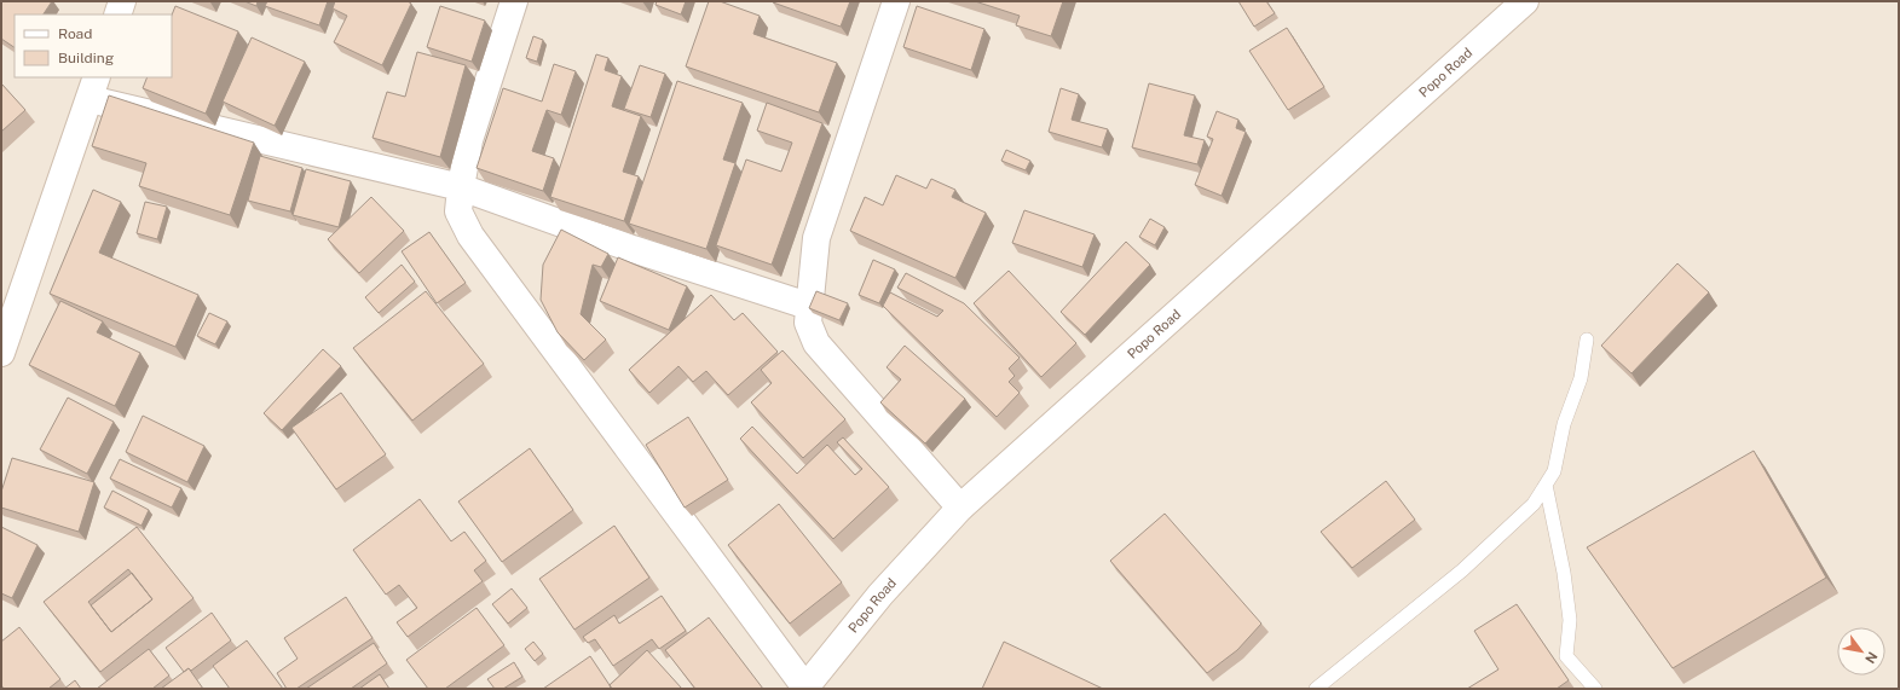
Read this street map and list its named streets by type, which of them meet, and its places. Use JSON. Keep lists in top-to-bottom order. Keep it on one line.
{"streets":{"street":["Popo Road"]},"legend":["Road","Building"],"north":"bottom right"}
